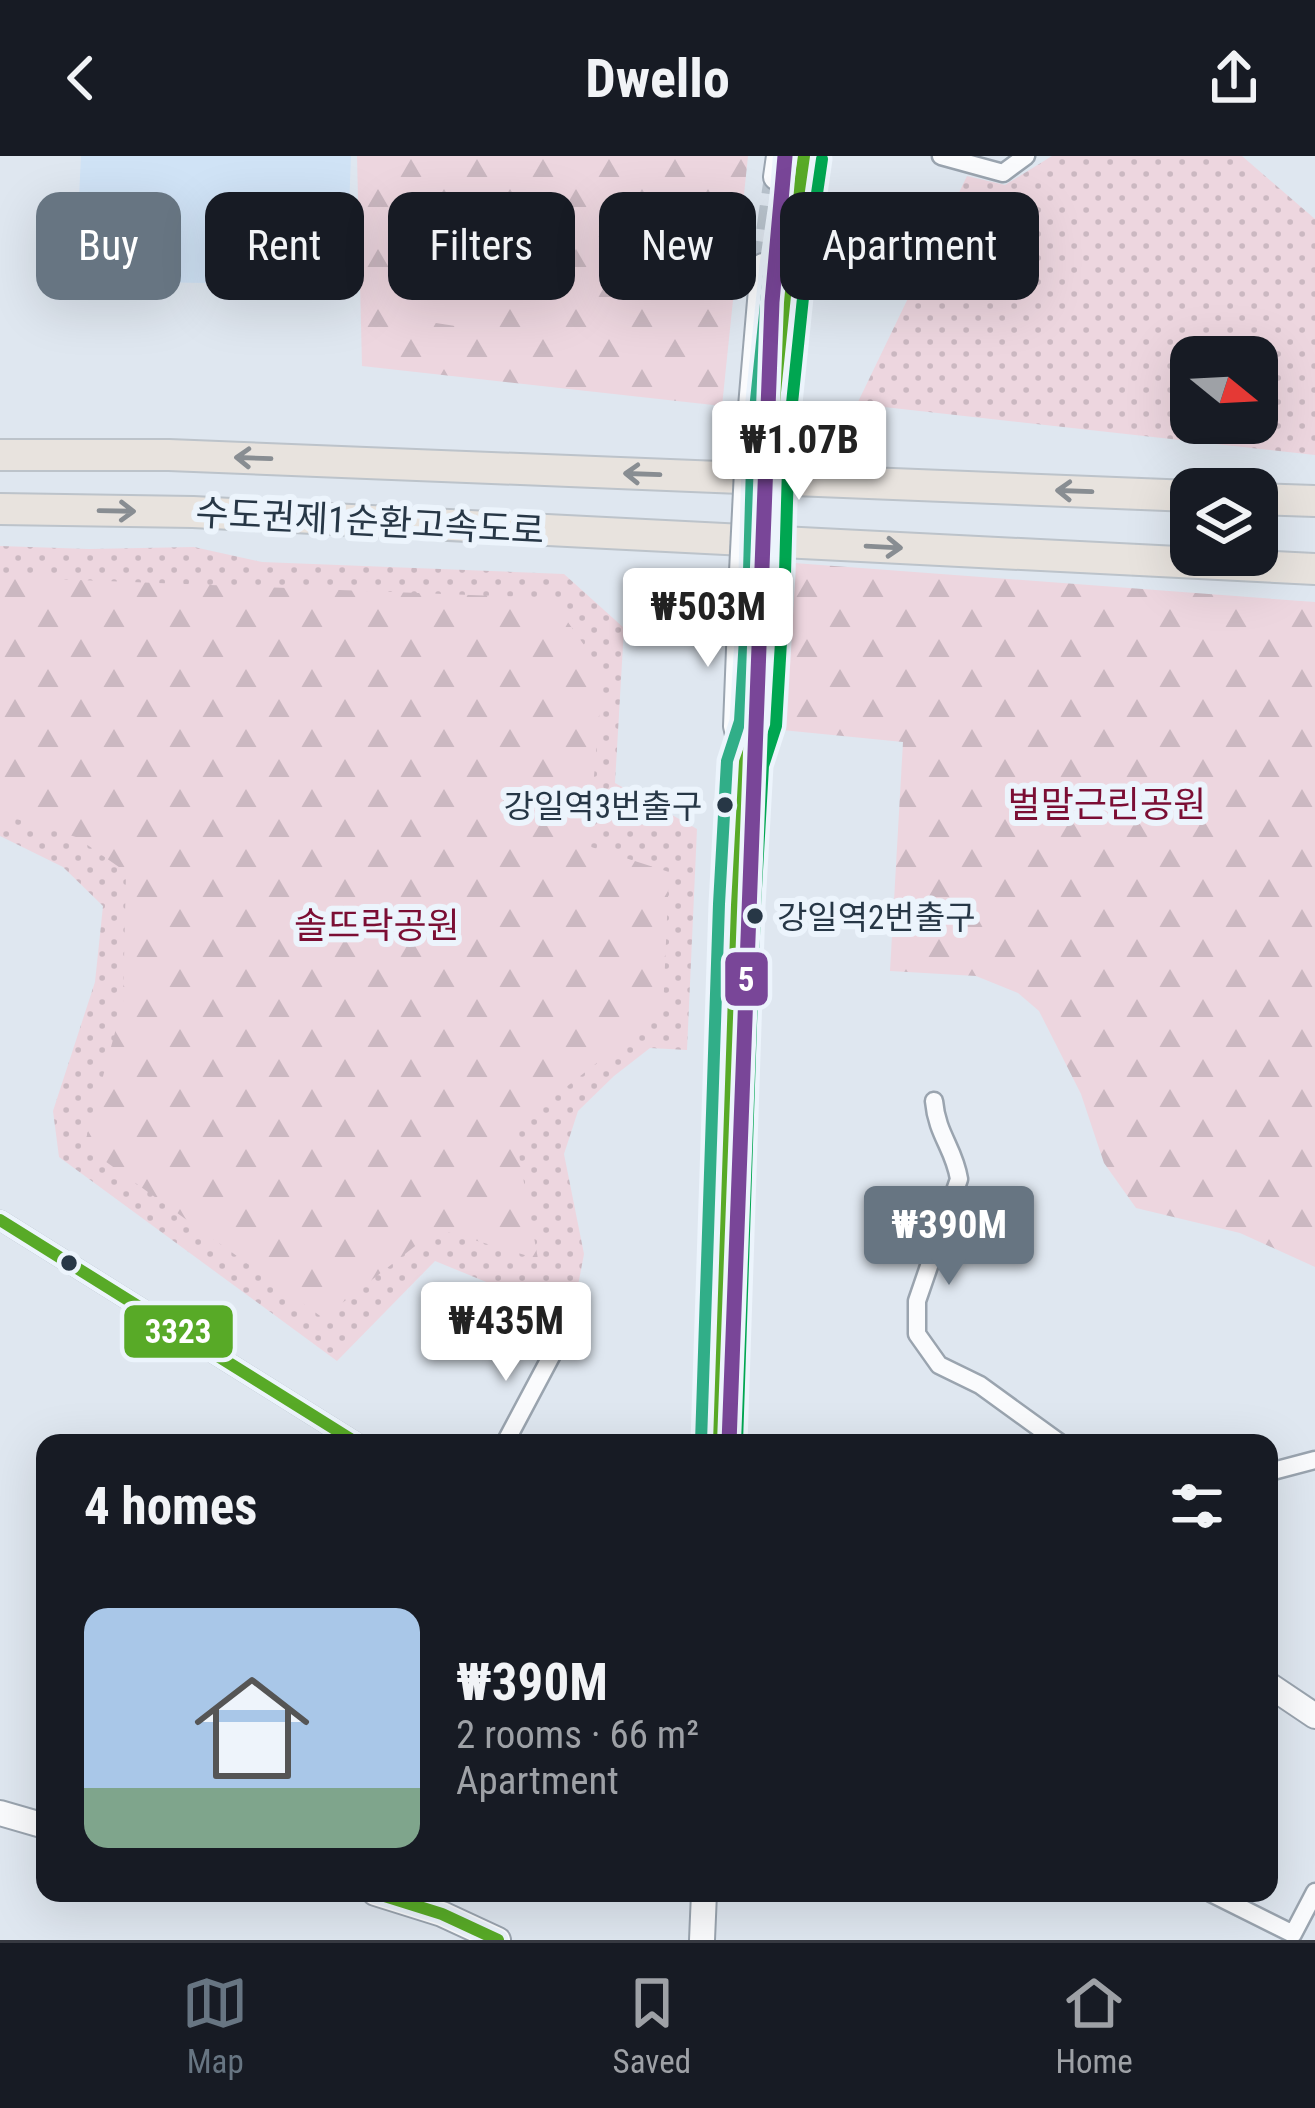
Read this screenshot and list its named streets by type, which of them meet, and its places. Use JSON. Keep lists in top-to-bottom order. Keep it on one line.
{"streets":{"highway":["수도권제1순환고속도로"]},"parks":["벌말근린공원","솔뜨락공원"],"places":["강일역3번출구","강일역2번출구"],"lines":["transit line 5","transit line 3323"],"north":"right","page":{"header":"Dwello","chip":["Buy","Rent","Filters","New","Apartment"],"price":["₩1.07B","₩503M","₩390M","₩435M"],"heading":"4 homes","list":[{"name":"₩390M","note":"2 rooms · 66 m² · Apartment"}],"tabs":["Map","Saved","Home"]}}
